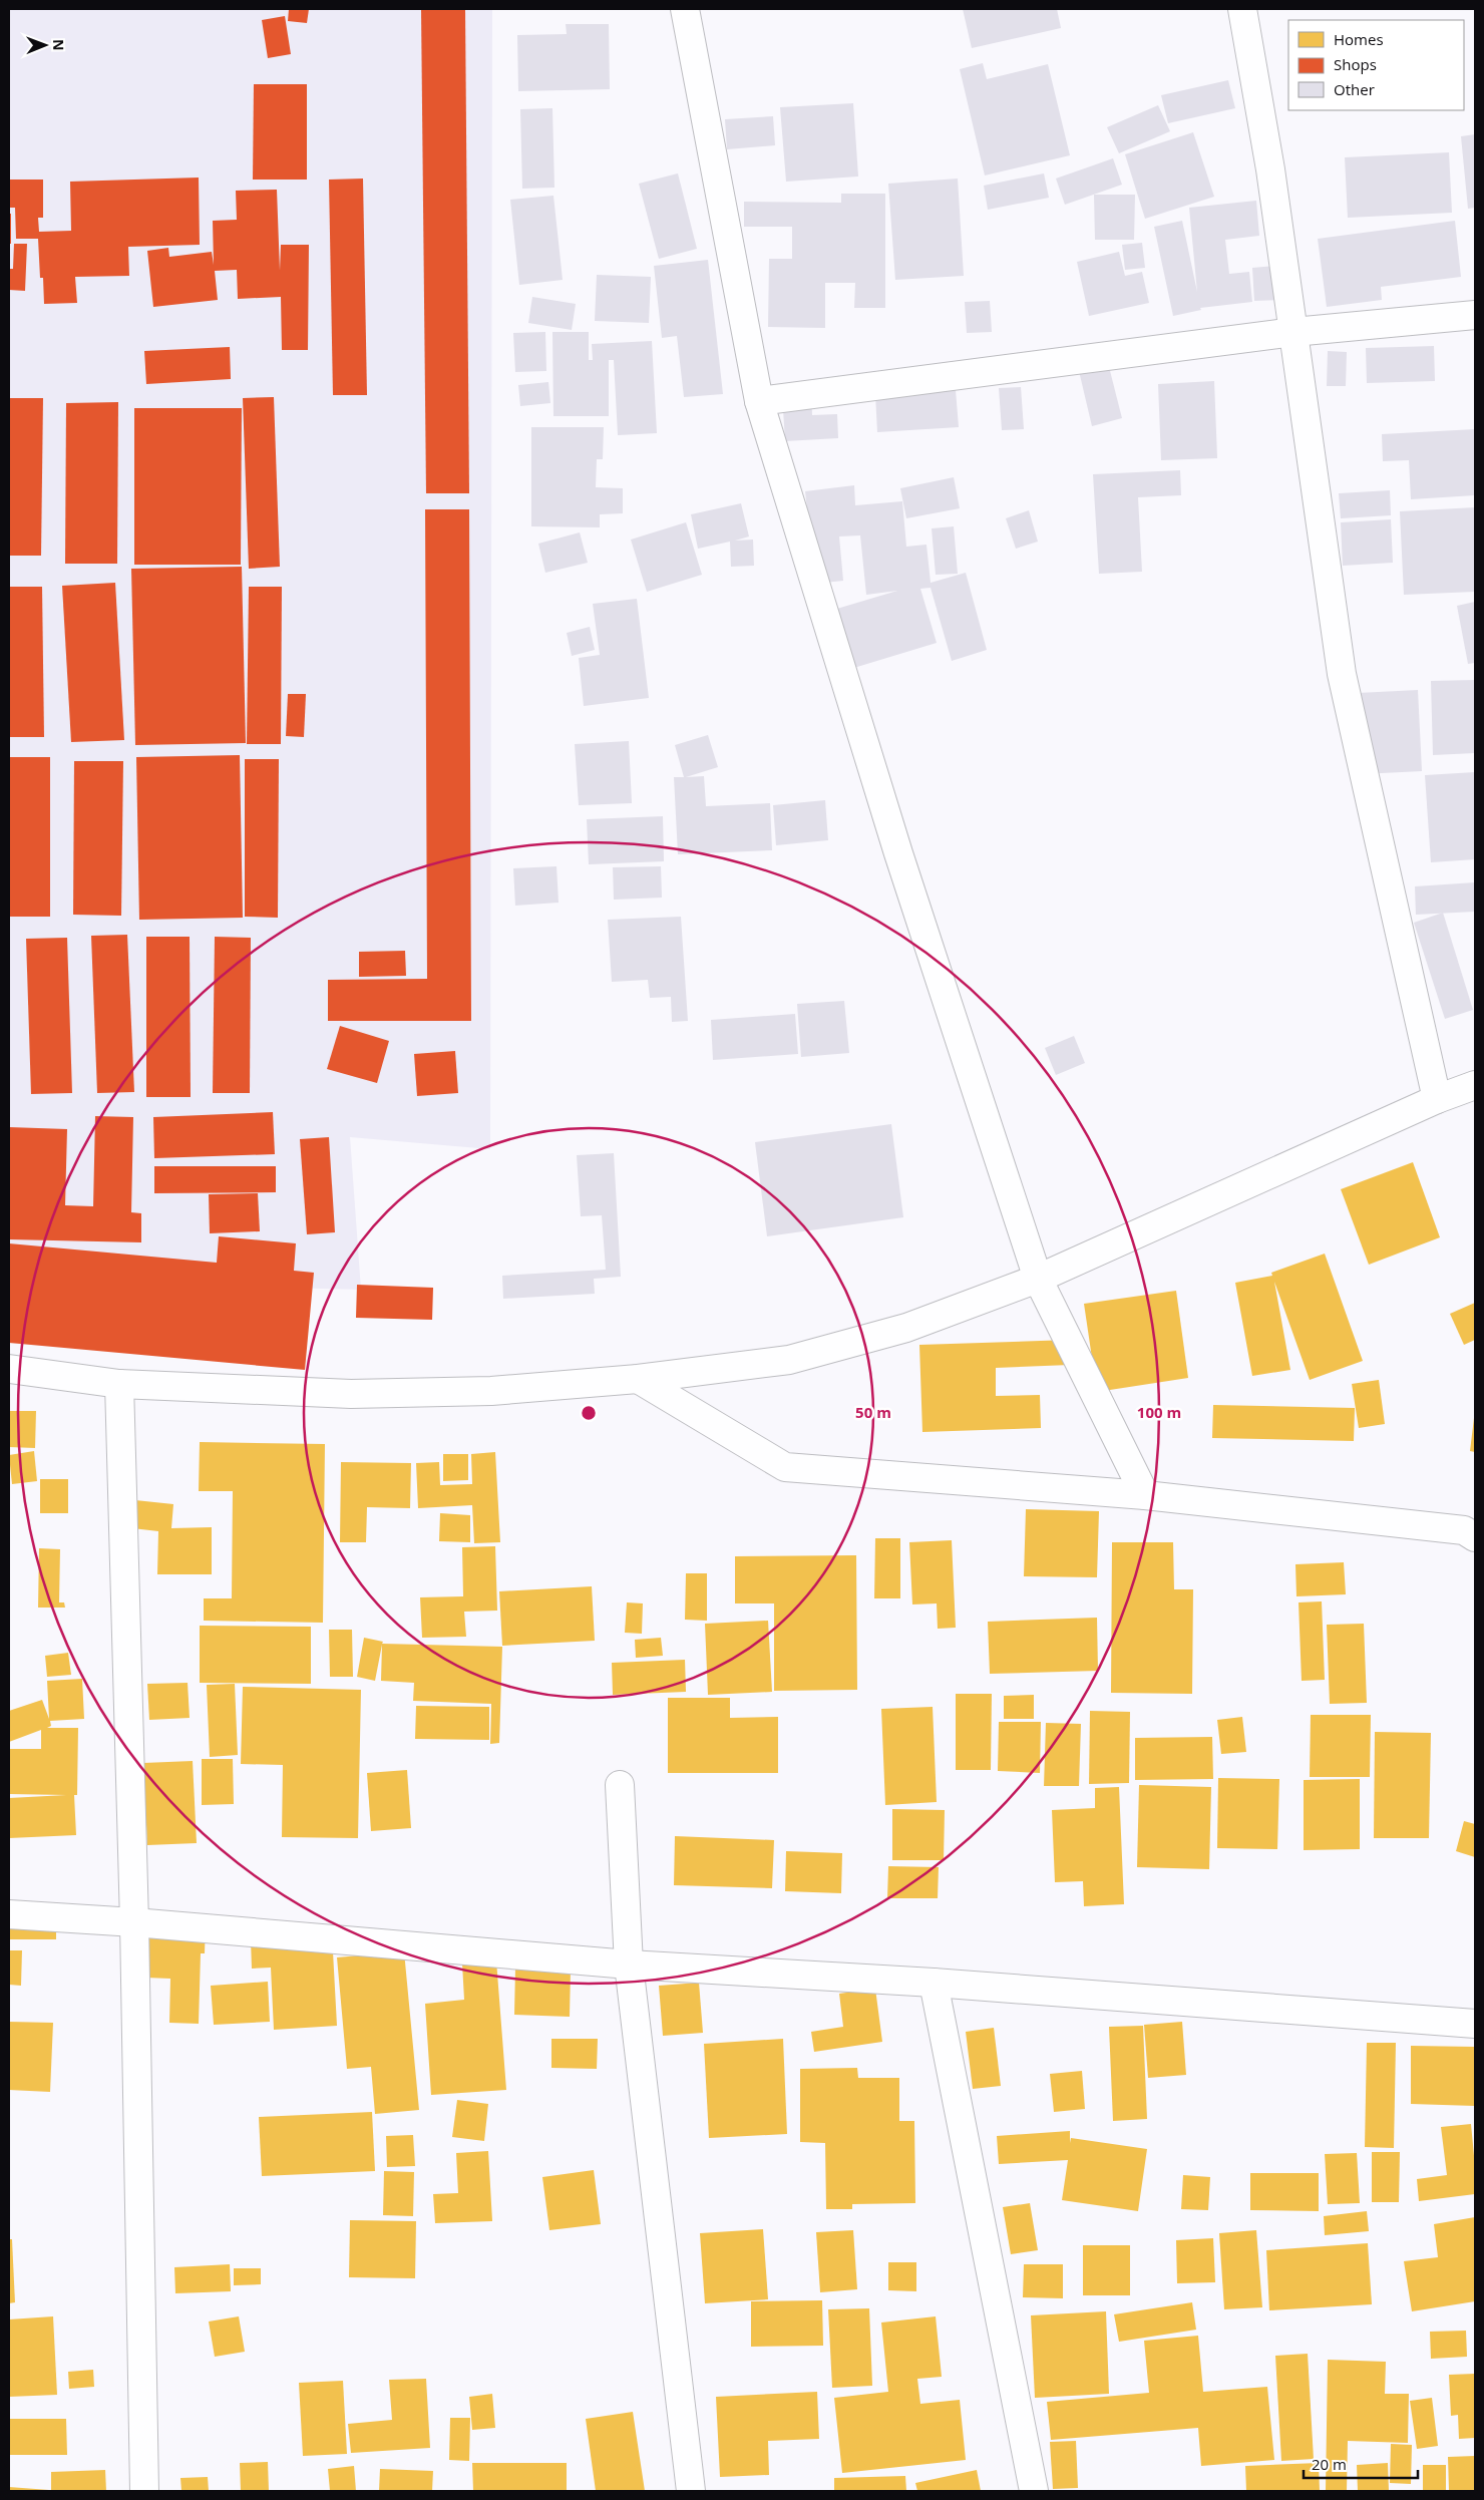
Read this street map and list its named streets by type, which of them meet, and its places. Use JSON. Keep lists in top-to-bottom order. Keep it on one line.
{"legend":["Homes","Shops","Other"],"scale_bar":"20 m","north":"right","rings":["50 m","100 m"]}
